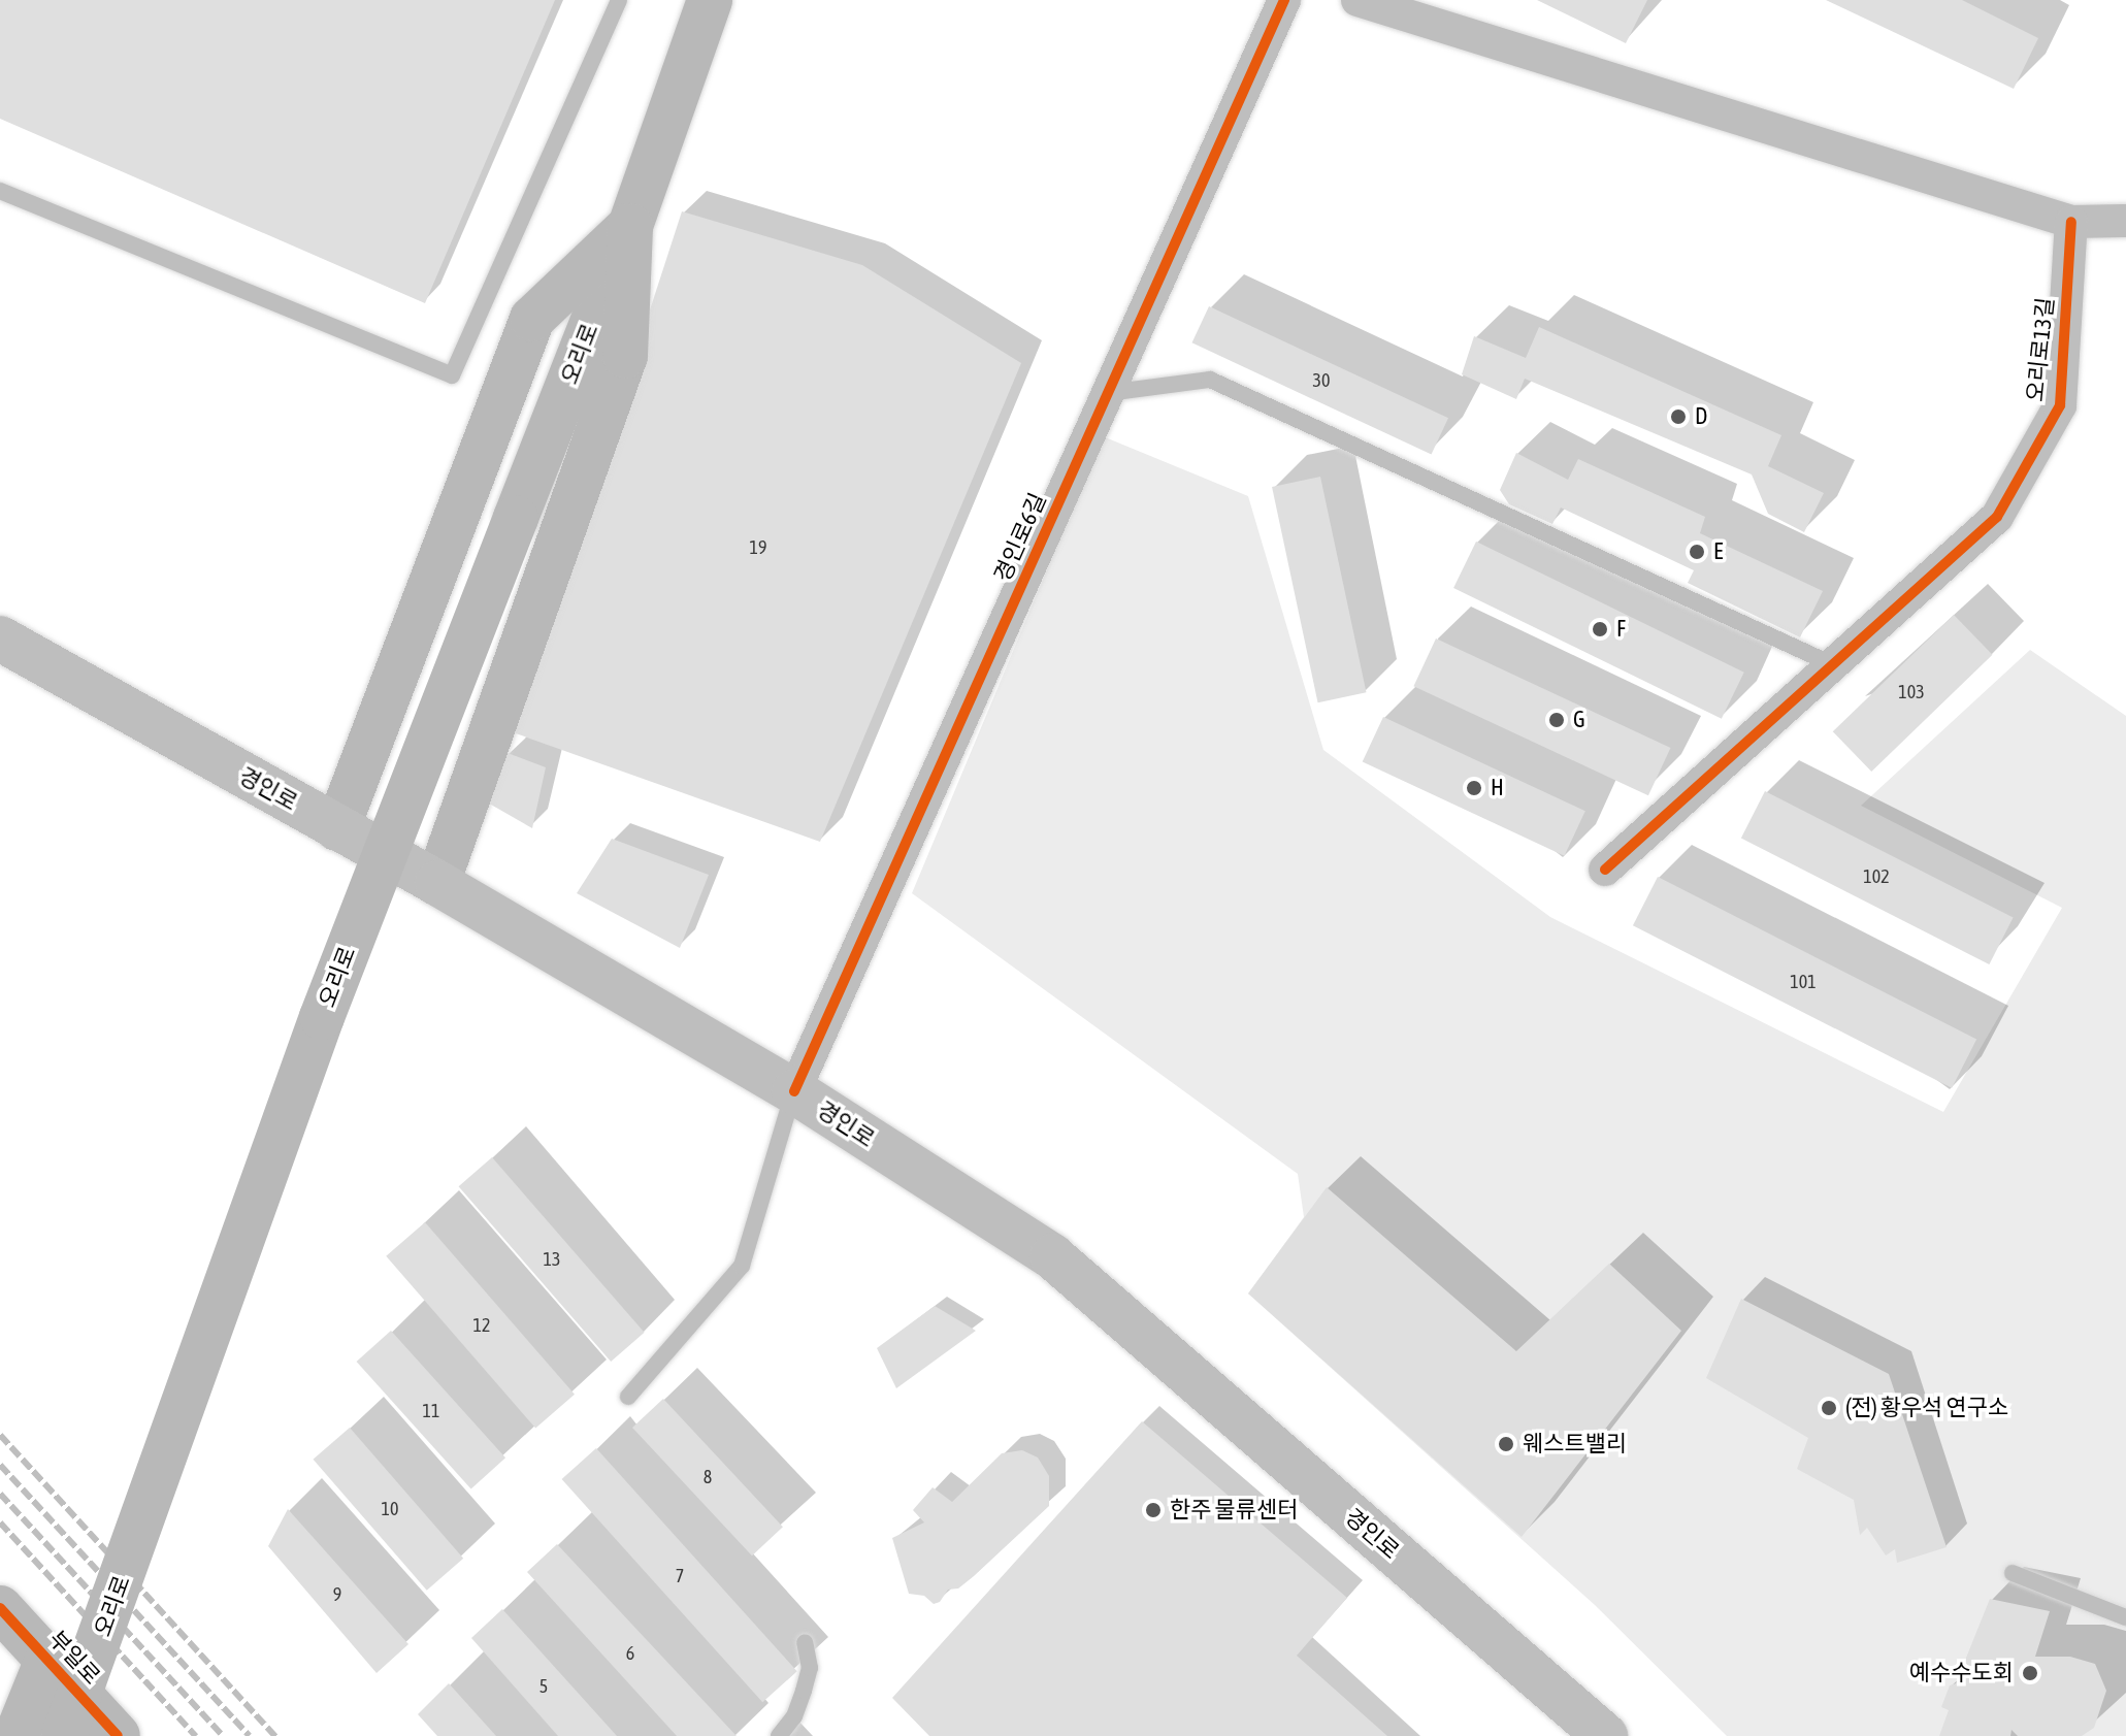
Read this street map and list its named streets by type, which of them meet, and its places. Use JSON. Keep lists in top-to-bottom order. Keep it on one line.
{"streets":{"main road":["오리로","경인로","부일로"],"street":["오리로13길","경인로6길"]},"crossings":[["오리로","경인로"],["경인로6길","경인로"]],"places":["D","E","F","G","H","(전) 황우석 연구소","웨스트밸리","한주 물류센터","예수수도회"],"house_numbers":["30","19","103","102","101","13","12","11","8","10","7","9","6","5"]}
